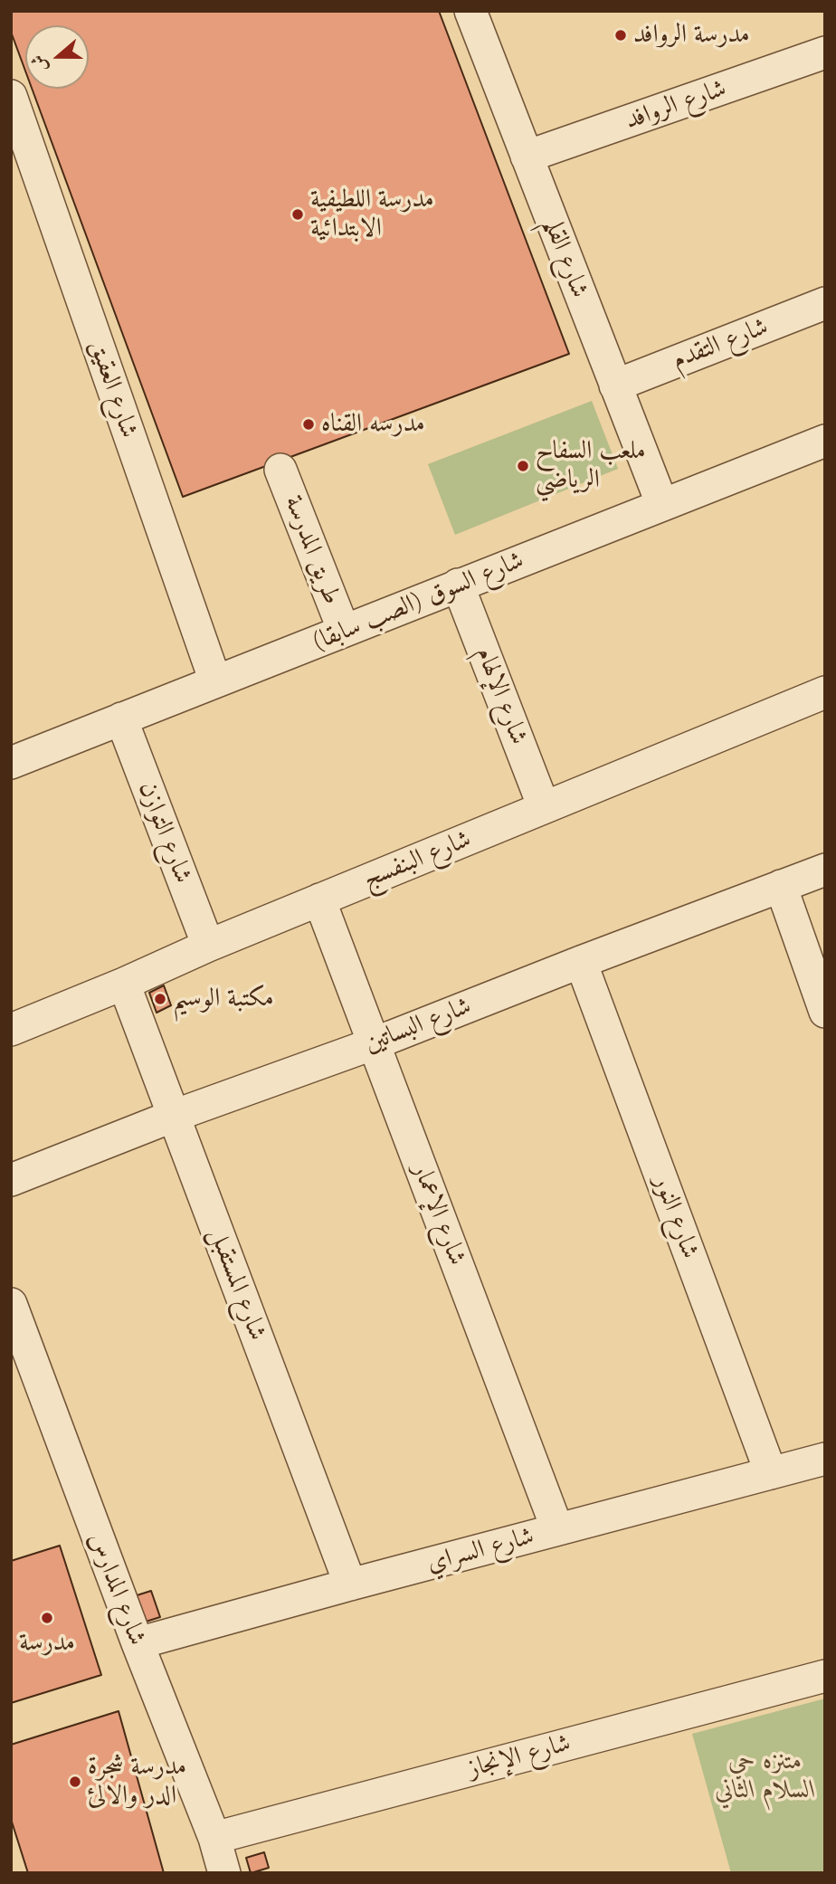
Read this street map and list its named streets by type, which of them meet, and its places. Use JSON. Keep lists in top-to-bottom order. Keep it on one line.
{"streets":{"street":["شارع الروافد","شارع القلم","شارع التقدم","شارع العقيق","طريق المدرسة","شارع السوق (الصب سابقا)","شارع الإلهام","شارع التوازن","شارع البنفسج","شارع البساتين","شارع الإعمار","شارع النور","شارع المستقبل","شارع السراي","شارع المدارس","شارع الإنجاز"]},"crossings":[["شارع الروافد","شارع القلم"],["شارع القلم","شارع التقدم"],["شارع القلم","شارع السوق (الصب سابقا)"],["شارع العقيق","شارع السوق (الصب سابقا)"],["طريق المدرسة","شارع السوق (الصب سابقا)"],["شارع السوق (الصب سابقا)","شارع الإلهام"],["شارع السوق (الصب سابقا)","شارع التوازن"],["شارع الإلهام","شارع البنفسج"],["شارع التوازن","شارع البنفسج"],["شارع البنفسج","شارع الإعمار"],["شارع البنفسج","شارع المستقبل"],["شارع البساتين","شارع الإعمار"],["شارع البساتين","شارع النور"],["شارع البساتين","شارع المستقبل"],["شارع الإعمار","شارع السراي"],["شارع النور","شارع السراي"],["شارع المستقبل","شارع السراي"],["شارع السراي","شارع المدارس"],["شارع المدارس","شارع الإنجاز"]],"parks":["متنزه حي السلام الثاني"],"places":["مدرسة الروافد","مدرسة اللطيفية الابتدائية","مدرسه القناه","ملعب السفاح الرياضي","مكتبة الوسيم","مدرسة","مدرسة شجرة الدر والالئ"],"north":"left"}
